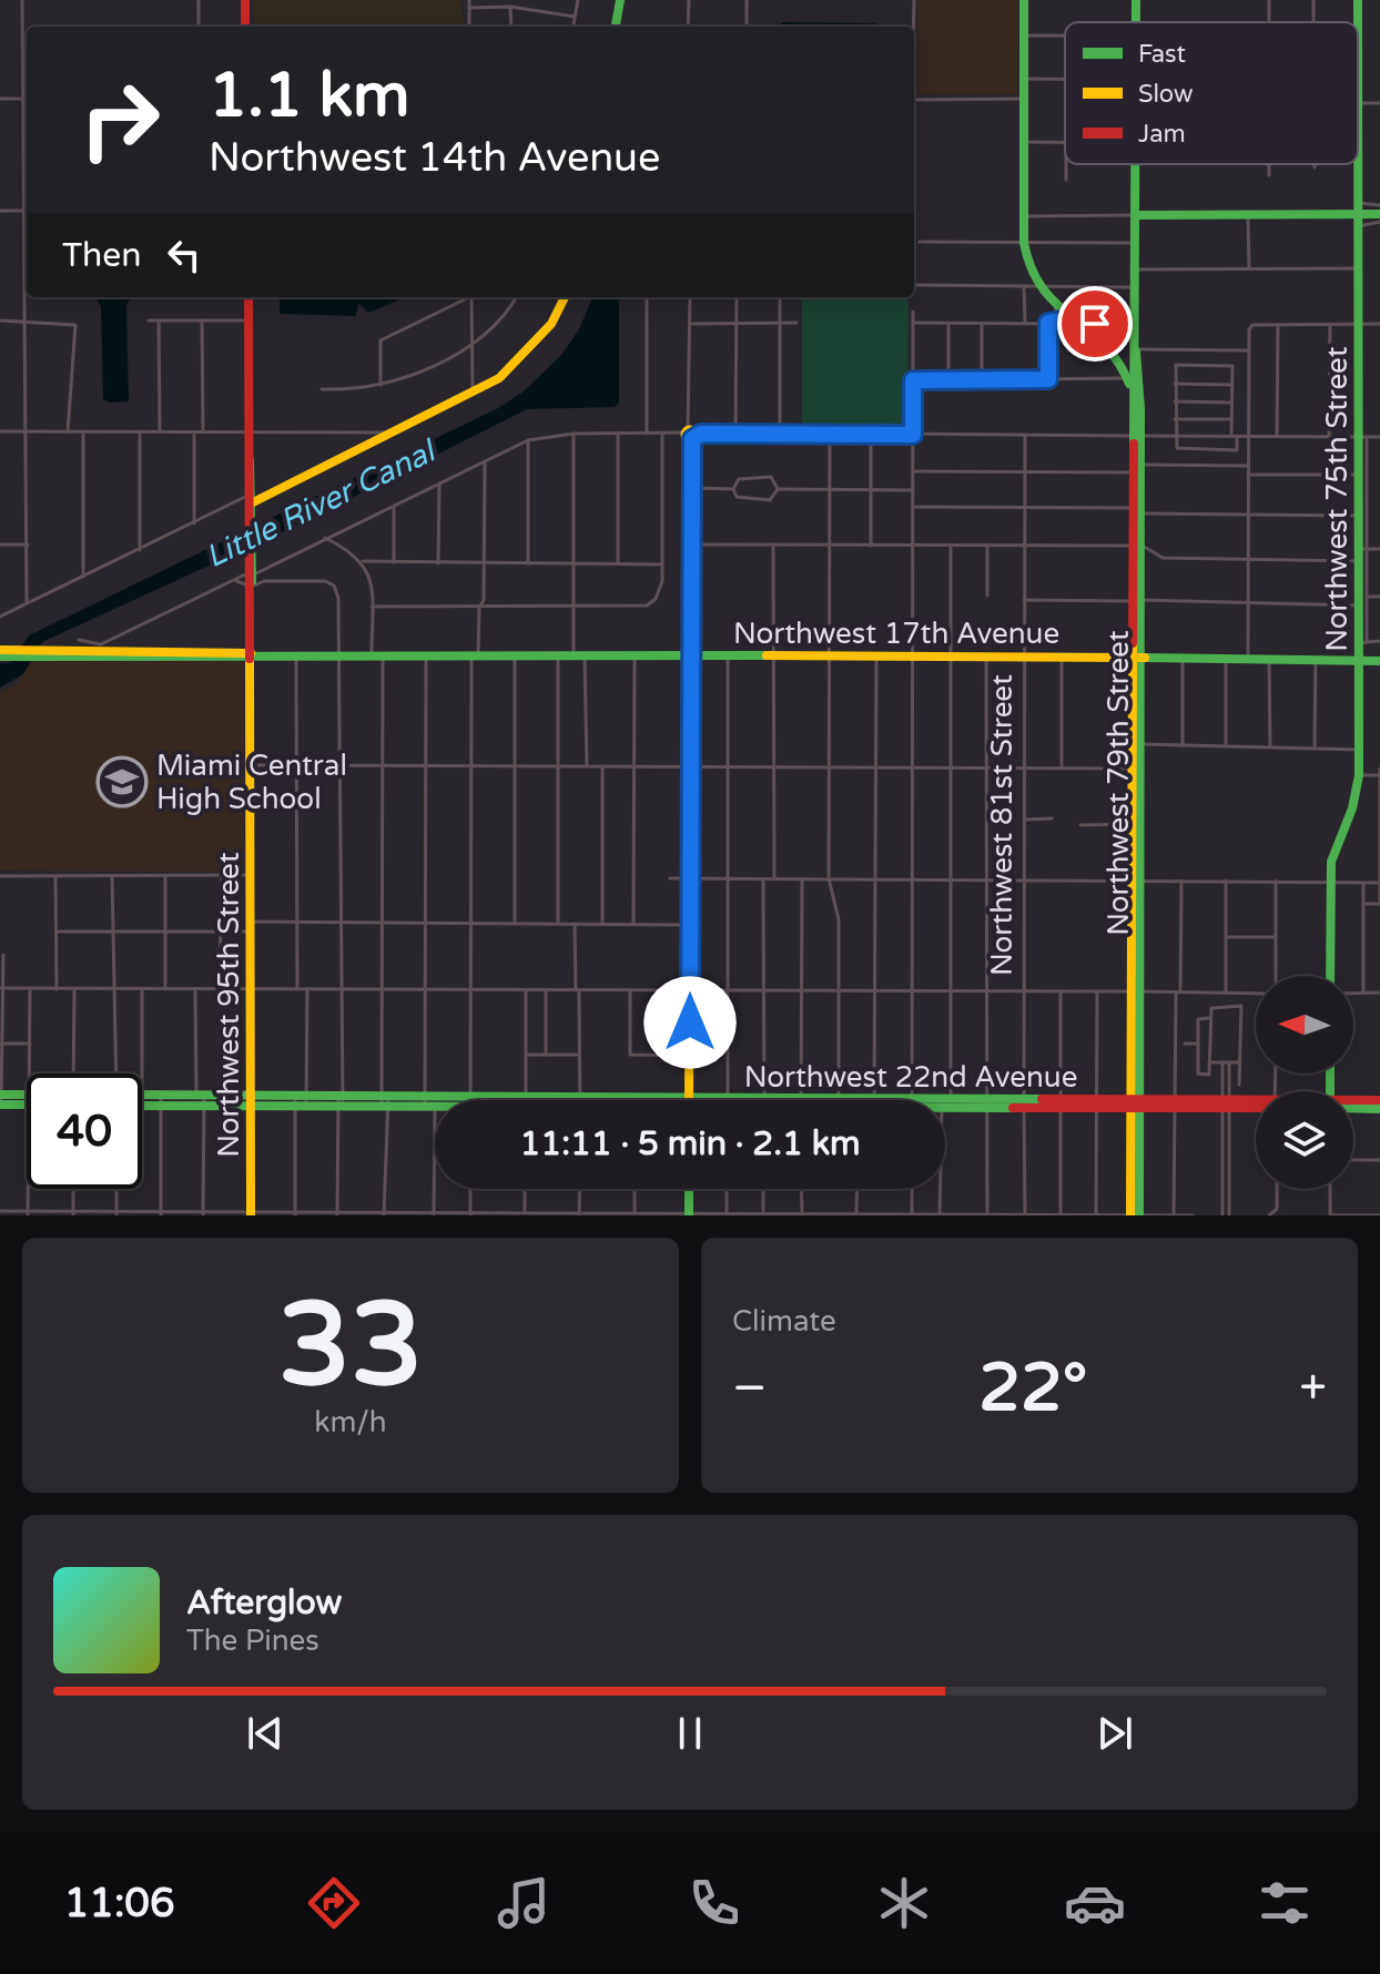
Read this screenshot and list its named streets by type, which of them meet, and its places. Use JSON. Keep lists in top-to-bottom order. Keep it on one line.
{"streets":{"main road":["Northwest 75th Street","Northwest 17th Avenue","Northwest 79th Street","Northwest 95th Street","Northwest 22nd Avenue"],"street":["Northwest 81st Street"]},"crossings":[["Northwest 75th Street","Northwest 17th Avenue"],["Northwest 17th Avenue","Northwest 79th Street"],["Northwest 17th Avenue","Northwest 81st Street"],["Northwest 17th Avenue","Northwest 95th Street"],["Northwest 79th Street","Northwest 22nd Avenue"],["Northwest 81st Street","Northwest 22nd Avenue"],["Northwest 95th Street","Northwest 22nd Avenue"]],"water":["Little River Canal"],"places":{"school or university":["Miami Central High School"]},"legend":["Fast","Slow","Jam"],"north":"left","page":{"turn":["1.1 km","Northwest 14th Avenue"],"then":"Then","limit":"40","trip":"11:11 · 5 min · 2.1 km","tile":[["33","km/h"],"Climate"],"heat":["−","22°","+"],"song":["Afterglow","The Pines"],"tabs":"11:06"}}
